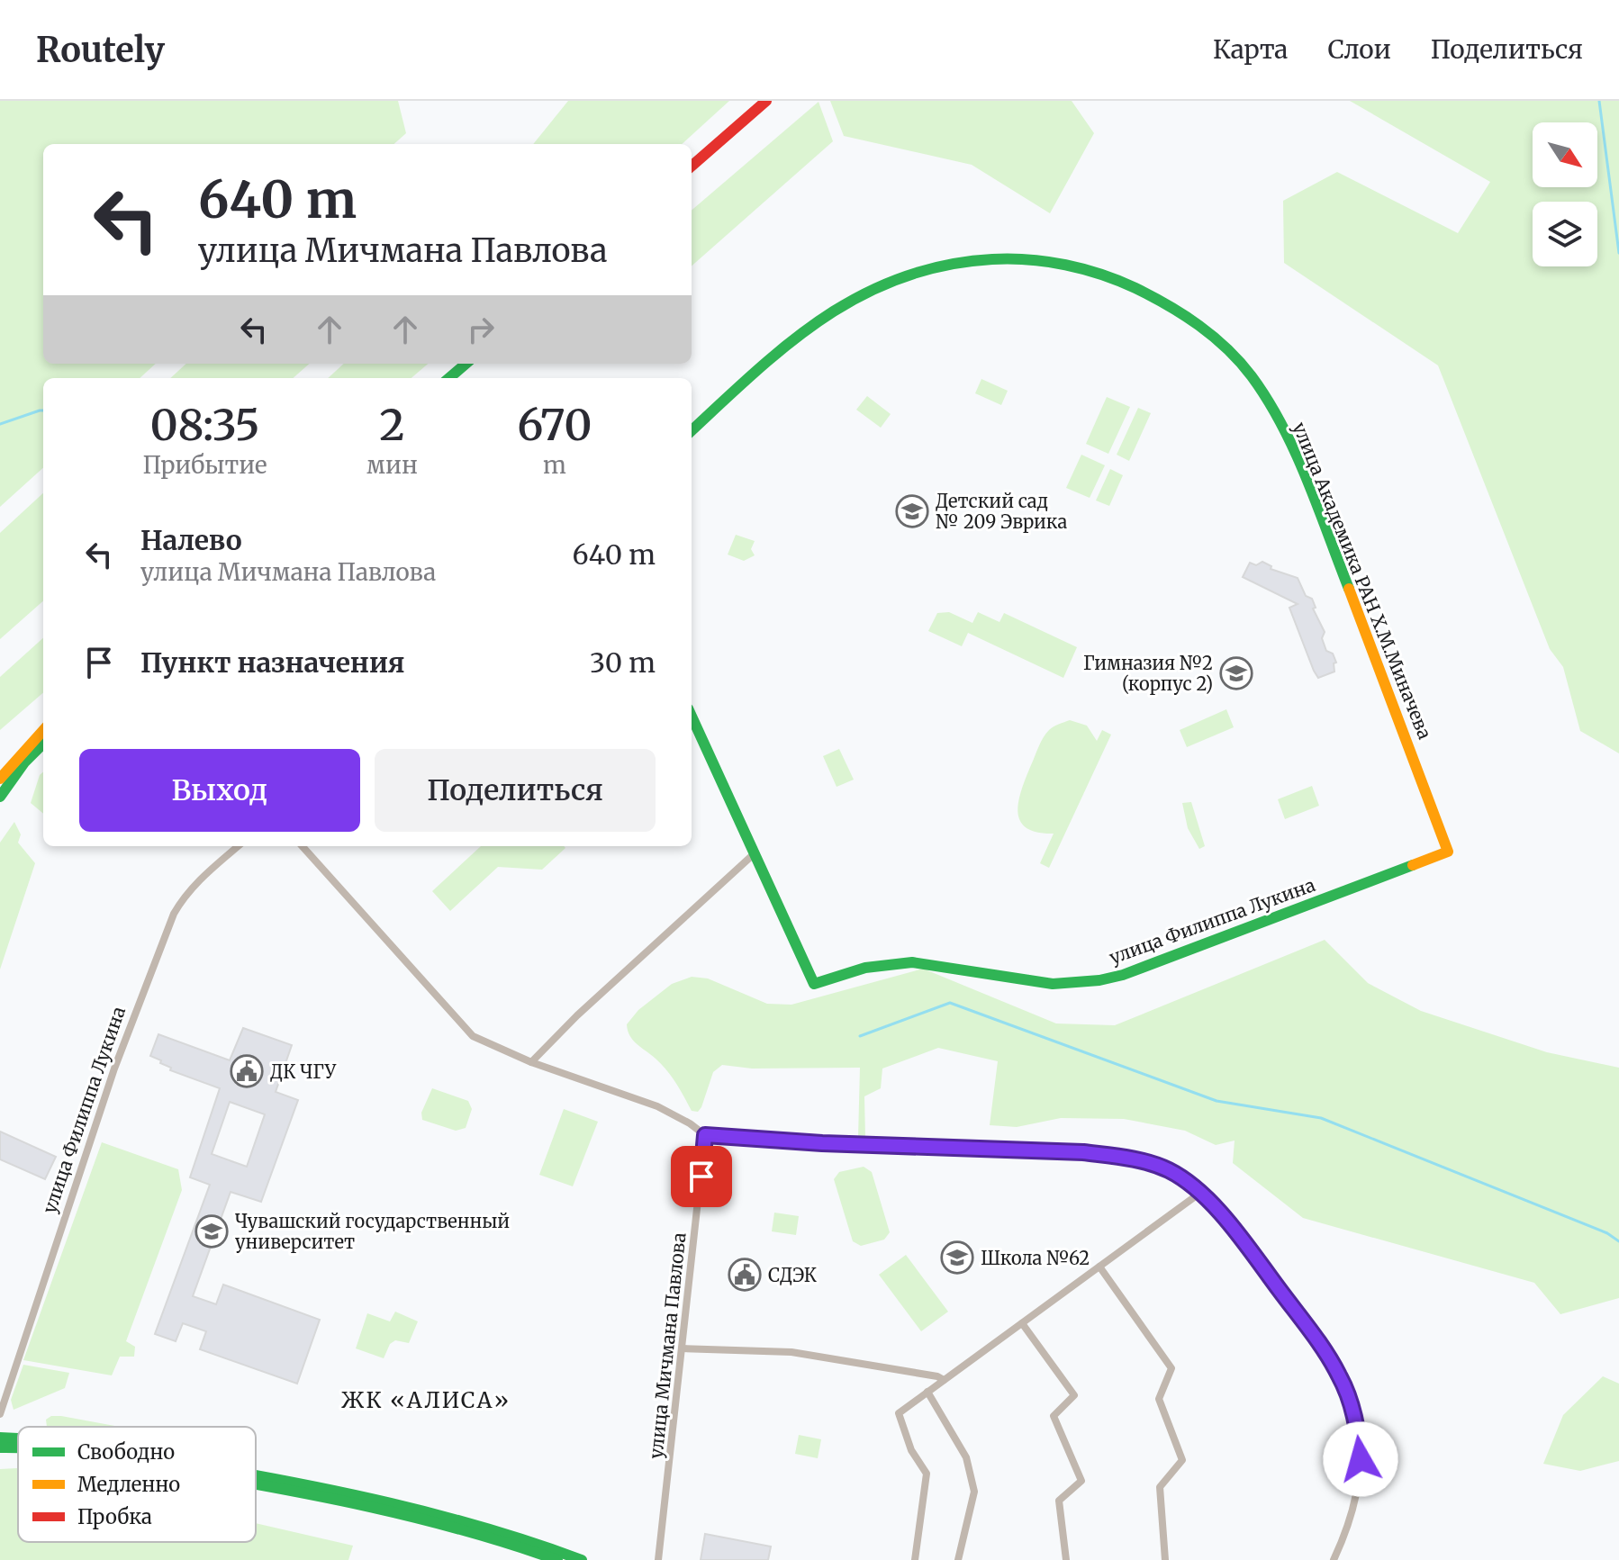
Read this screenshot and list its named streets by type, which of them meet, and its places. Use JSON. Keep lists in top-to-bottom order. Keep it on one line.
{"streets":{"street":["улица Академика РАН Х.М.Миначева","улица Филиппа Лукина","улица Мичмана Павлова"]},"crossings":[["улица Академика РАН Х.М.Миначева","улица Филиппа Лукина"]],"districts":["ЖК «АЛИСА»"],"places":{"school or university":["Детский сад № 209 Эврика","Гимназия №2 (корпус 2)","Чувашский государственный университет","Школа №62"],"public building":["ДК ЧГУ","СДЭК"]},"legend":["Свободно","Медленно","Пробка"],"north":"bottom right","page":{"header":"Routely","nav":["Карта","Слои","Поделиться"],"turn":["640 m","улица Мичмана Павлова"],"eta":["08:35","Прибытие","2","мин","670","m"],"list":[{"name":"Налево","note":"улица Мичмана Павлова","value":"640 m"},{"name":"Пункт назначения","value":"30 m"}],"buttons":["Выход","Поделиться"]}}
